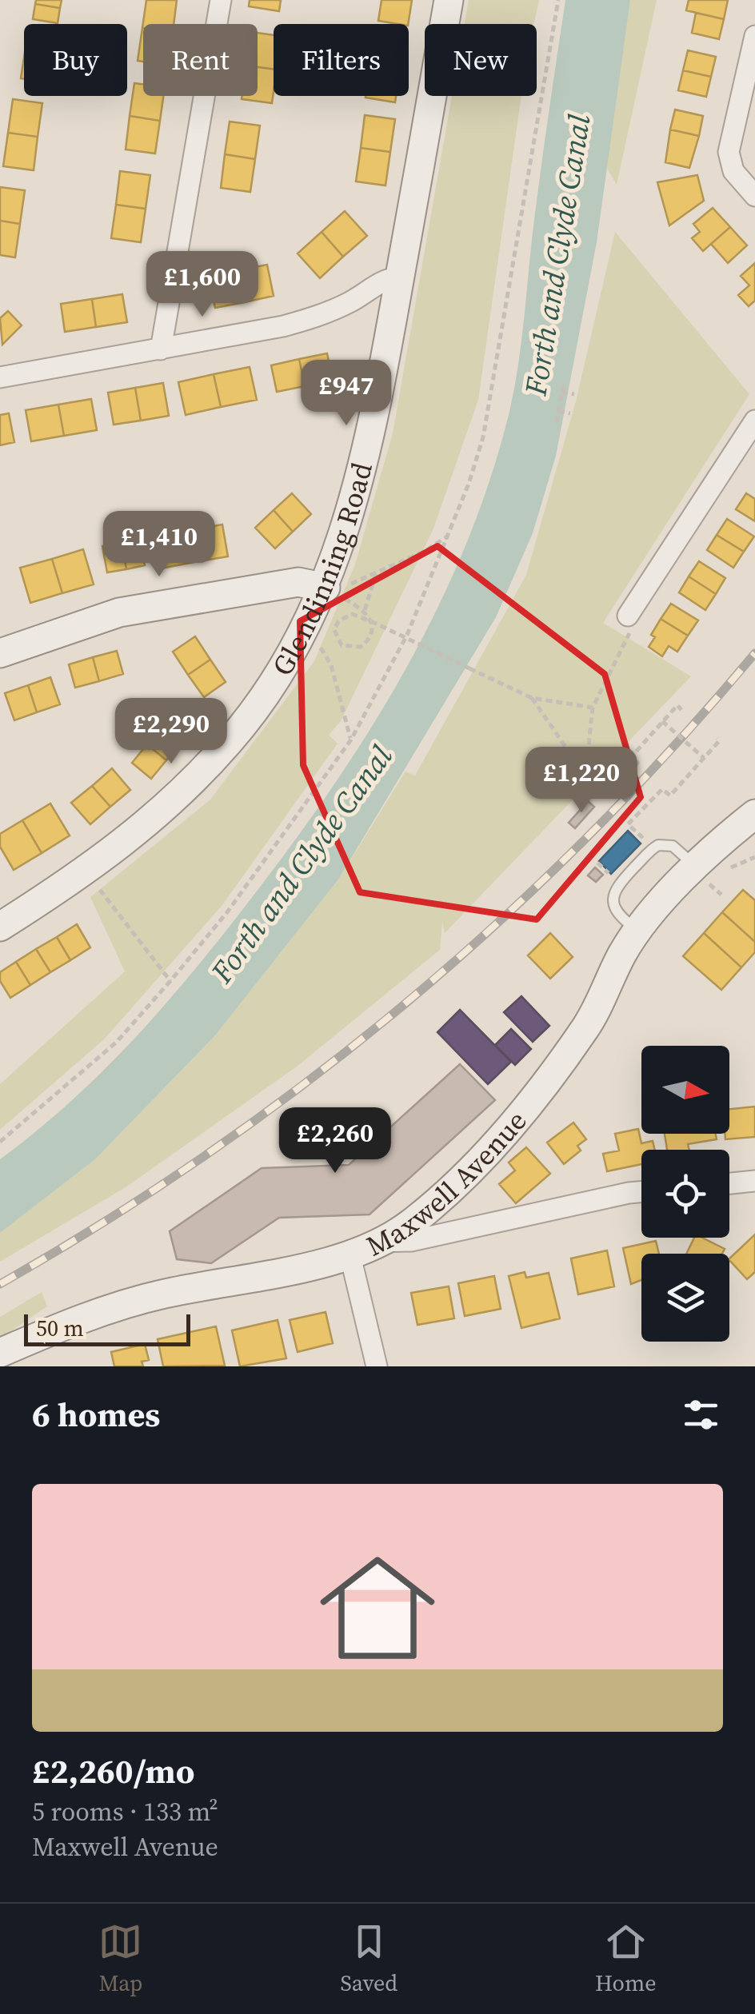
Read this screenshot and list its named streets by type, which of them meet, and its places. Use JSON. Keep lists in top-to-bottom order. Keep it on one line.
{"streets":{"street":["Glendinning Road","Maxwell Avenue"]},"water":["Forth and Clyde Canal"],"scale_bar":"50 m","north":"right","page":{"chip":["Buy","Rent","Filters","New"],"price":["£1,600","£947","£1,410","£2,290","£1,220","£2,260"],"scale":"50 m","heading":"6 homes","list":[{"name":"£2,260/mo","note":"5 rooms · 133 m² · Maxwell Avenue"}],"tabs":["Map","Saved","Home"]}}
